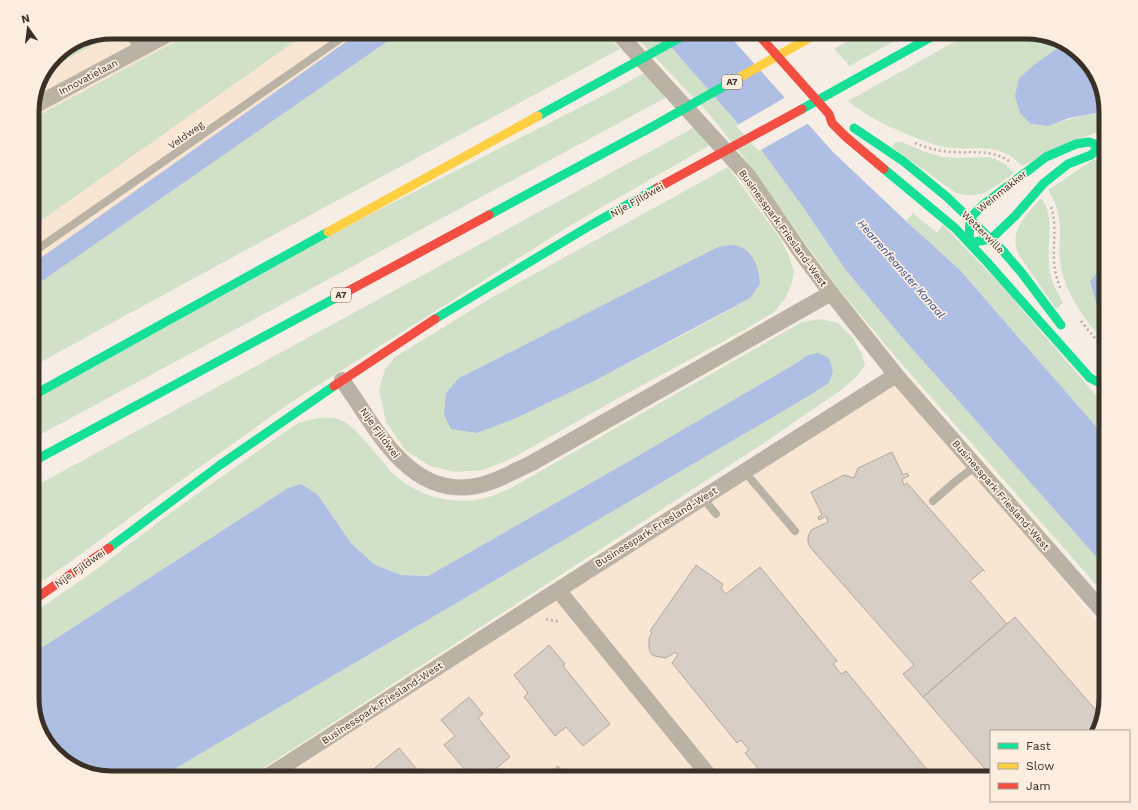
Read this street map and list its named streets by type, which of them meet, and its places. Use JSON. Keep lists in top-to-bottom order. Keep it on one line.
{"streets":{"main road":["A7","Weinmakker","Nije Fjildwei","Wetterwille"],"street":["Innovatielaan","Businesspark Friesland-West"],"lane":["Veldweg"]},"crossings":[["Weinmakker","Wetterwille"],["Nije Fjildwei","Businesspark Friesland-West"]],"water":["Hearrenfeanster Kanaal"],"legend":["Fast","Slow","Jam"],"north":"top"}
